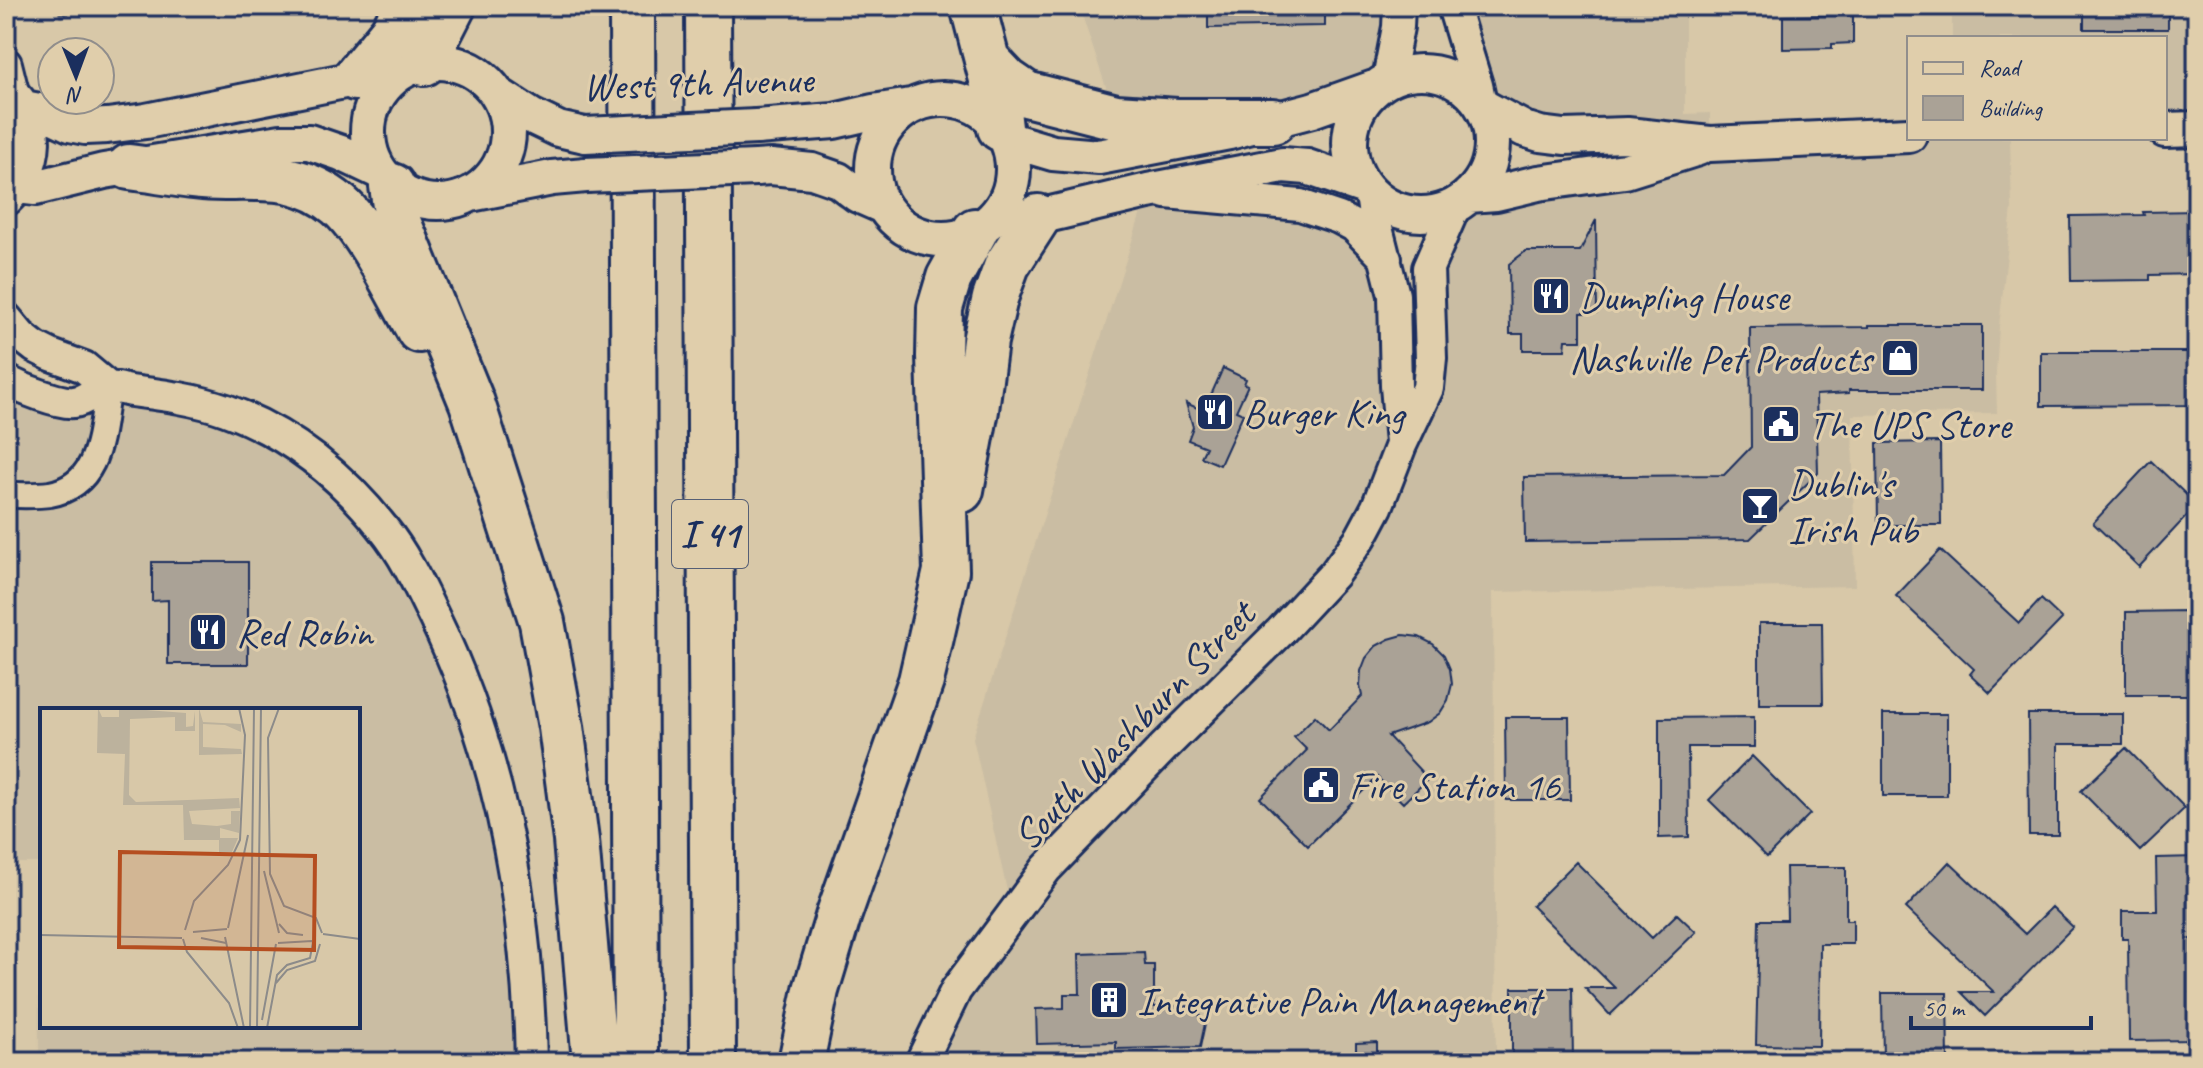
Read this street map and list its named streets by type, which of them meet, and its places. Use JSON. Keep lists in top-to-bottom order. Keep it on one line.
{"streets":{"highway":["I 41"],"main road":["West 9th Avenue"],"street":["South Washburn Street"]},"places":{"restaurant":["Dumpling House","Burger King","Red Robin"],"shop":["Nashville Pet Products"],"public building":["The UPS Store","Fire Station 16"],"bar":["Dublin's Irish Pub"],"building":["Integrative Pain Management"]},"legend":["Road","Building"],"scale_bar":"50 m","north":"bottom"}
